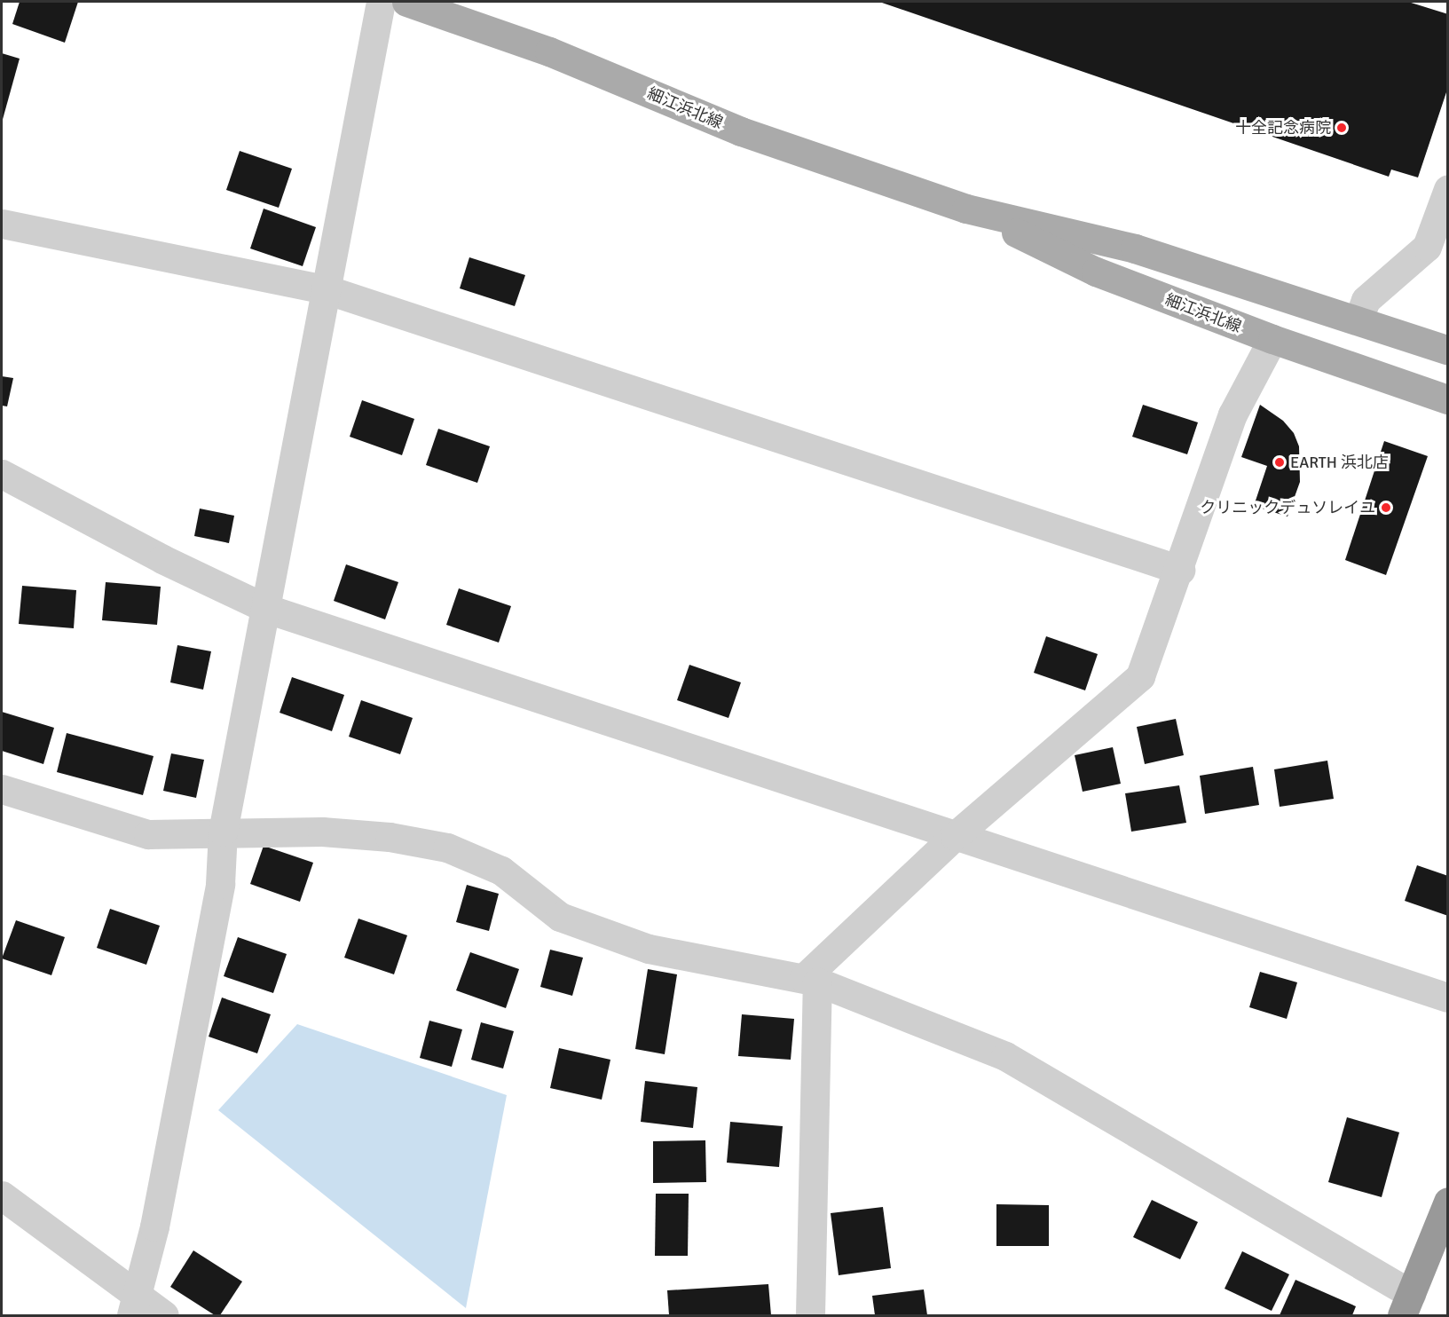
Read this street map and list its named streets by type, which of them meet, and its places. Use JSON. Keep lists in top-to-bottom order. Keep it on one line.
{"streets":{"main road":["細江浜北線"]},"places":["十全記念病院","EARTH 浜北店","クリニックデュソレイユ"]}
